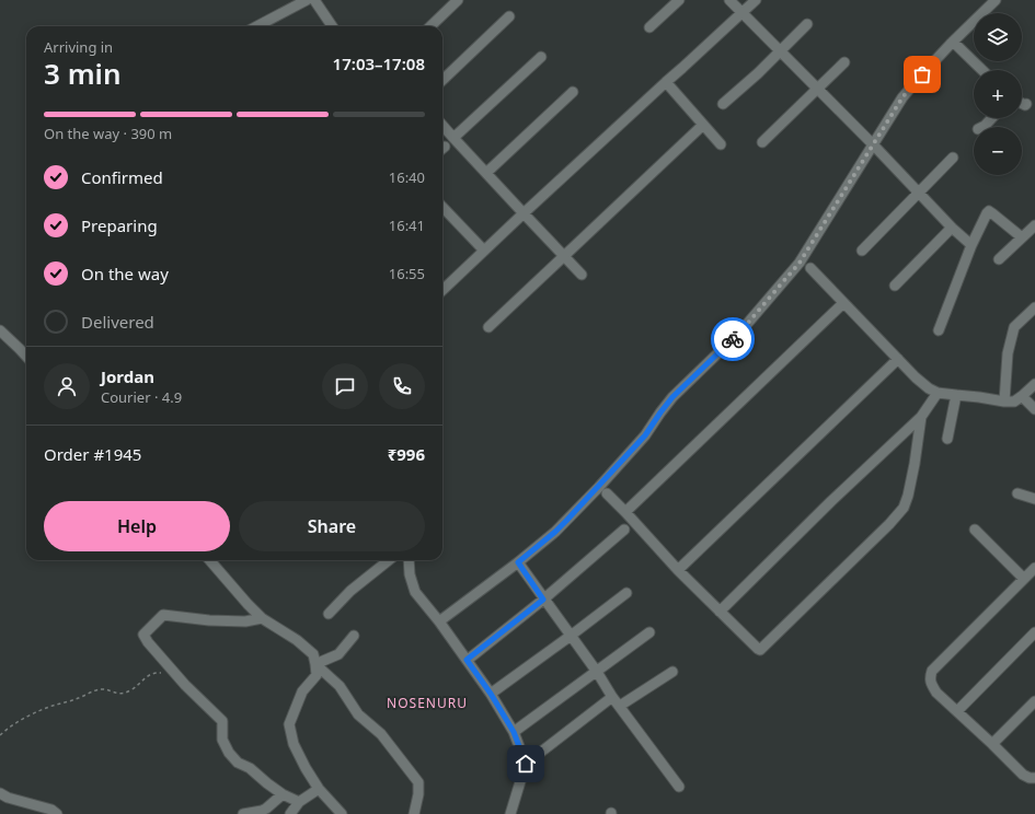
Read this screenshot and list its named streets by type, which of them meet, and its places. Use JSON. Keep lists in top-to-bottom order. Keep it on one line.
{"districts":["NOSENURU"],"page":{"map_buttons":["+","−"],"heading":["3 min","Arriving in","17:03–17:08"],"panel":["Jordan","Courier · 4.9","Order #1945","₹996"],"bar":"On the way · 390 m","list":[["Confirmed","16:40"],["Preparing","16:41"],["On the way","16:55"],"Delivered"],"buttons":["Help","Share"]}}
